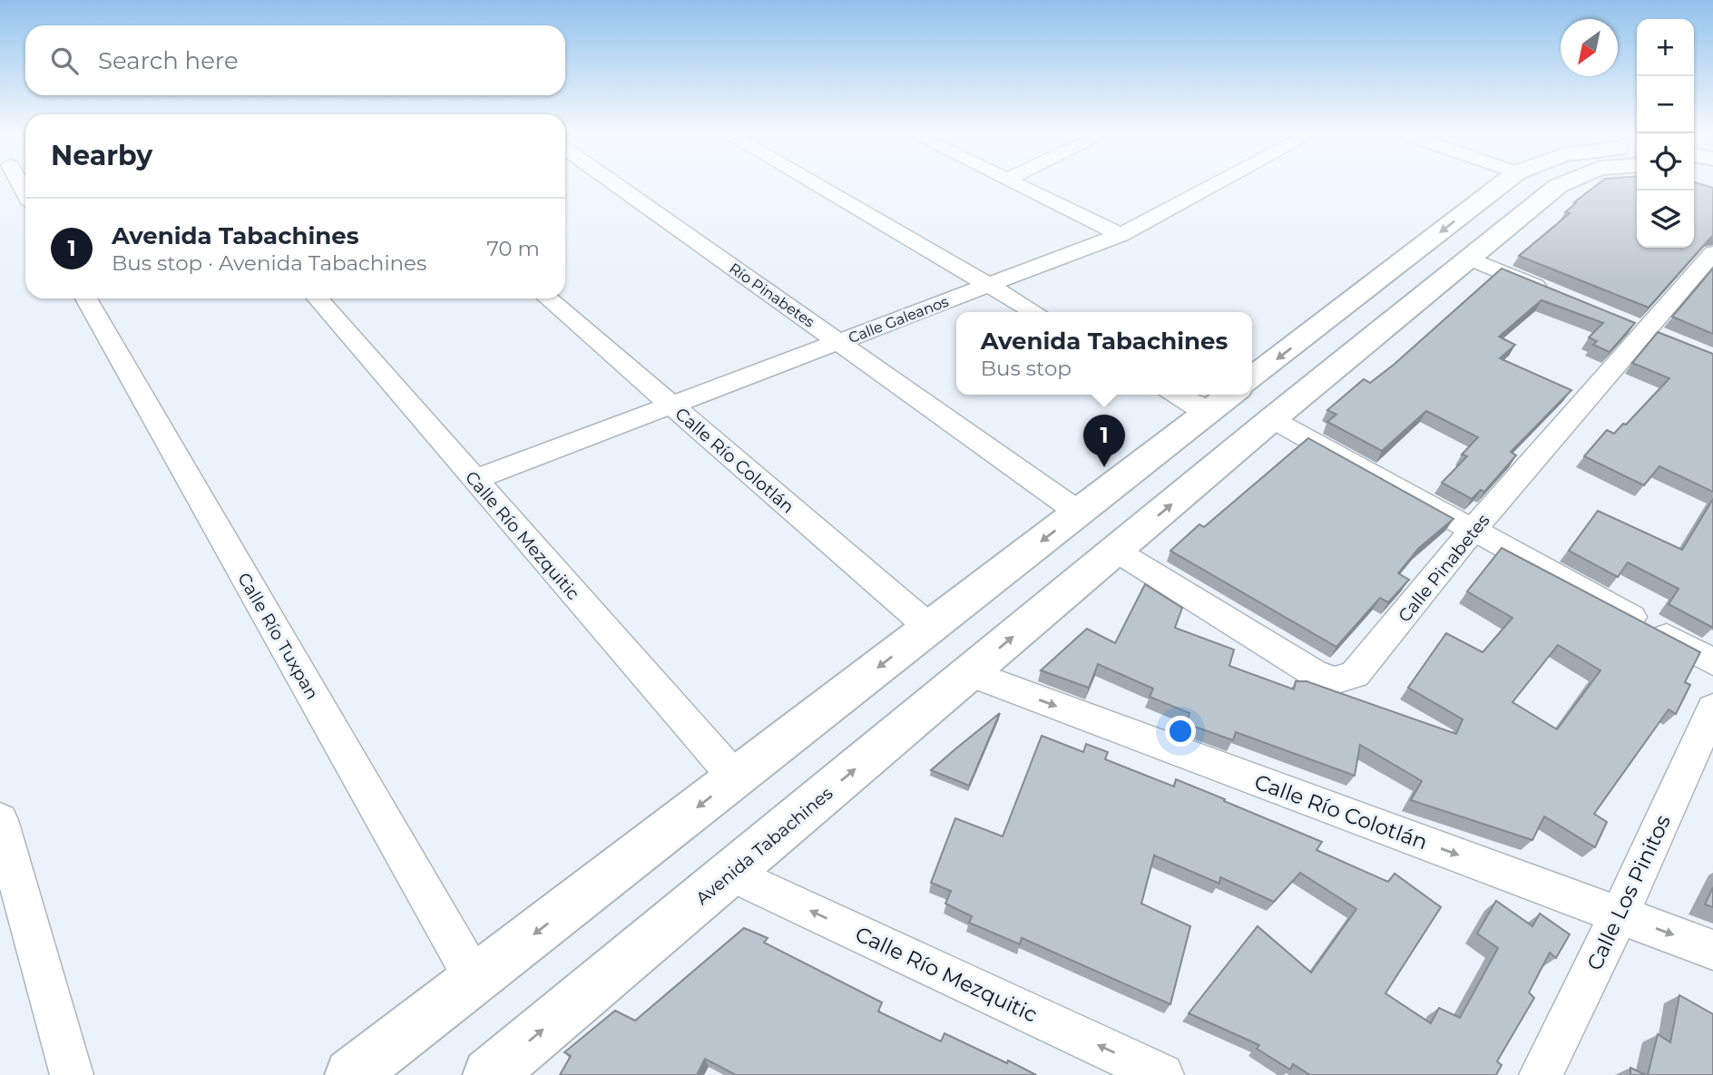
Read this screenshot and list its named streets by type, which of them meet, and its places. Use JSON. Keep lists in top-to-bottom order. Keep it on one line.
{"streets":{"street":["Río Pinabetes","Calle Galeanos","Calle Río Colotlán","Calle Río Mezquitic","Calle Pinabetes","Calle Río Tuxpan","Avenida Tabachines","Calle Los Pinitos"]},"crossings":[["Río Pinabetes","Calle Galeanos"],["Calle Galeanos","Calle Río Colotlán"],["Calle Galeanos","Calle Río Mezquitic"],["Calle Río Colotlán","Avenida Tabachines"],["Calle Río Colotlán","Calle Los Pinitos"],["Calle Río Mezquitic","Avenida Tabachines"],["Calle Pinabetes","Avenida Tabachines"]],"one_way":["Calle Río Colotlán","Calle Río Mezquitic"],"north":"bottom left","page":{"map_buttons":["+","−"],"search":"Search here","heading":"Nearby","list":[{"mark":"1","name":"Avenida Tabachines","note":"Bus stop · Avenida Tabachines","value":"70 m"}],"popup":["Avenida Tabachines","Bus stop"],"pins":"1"}}
